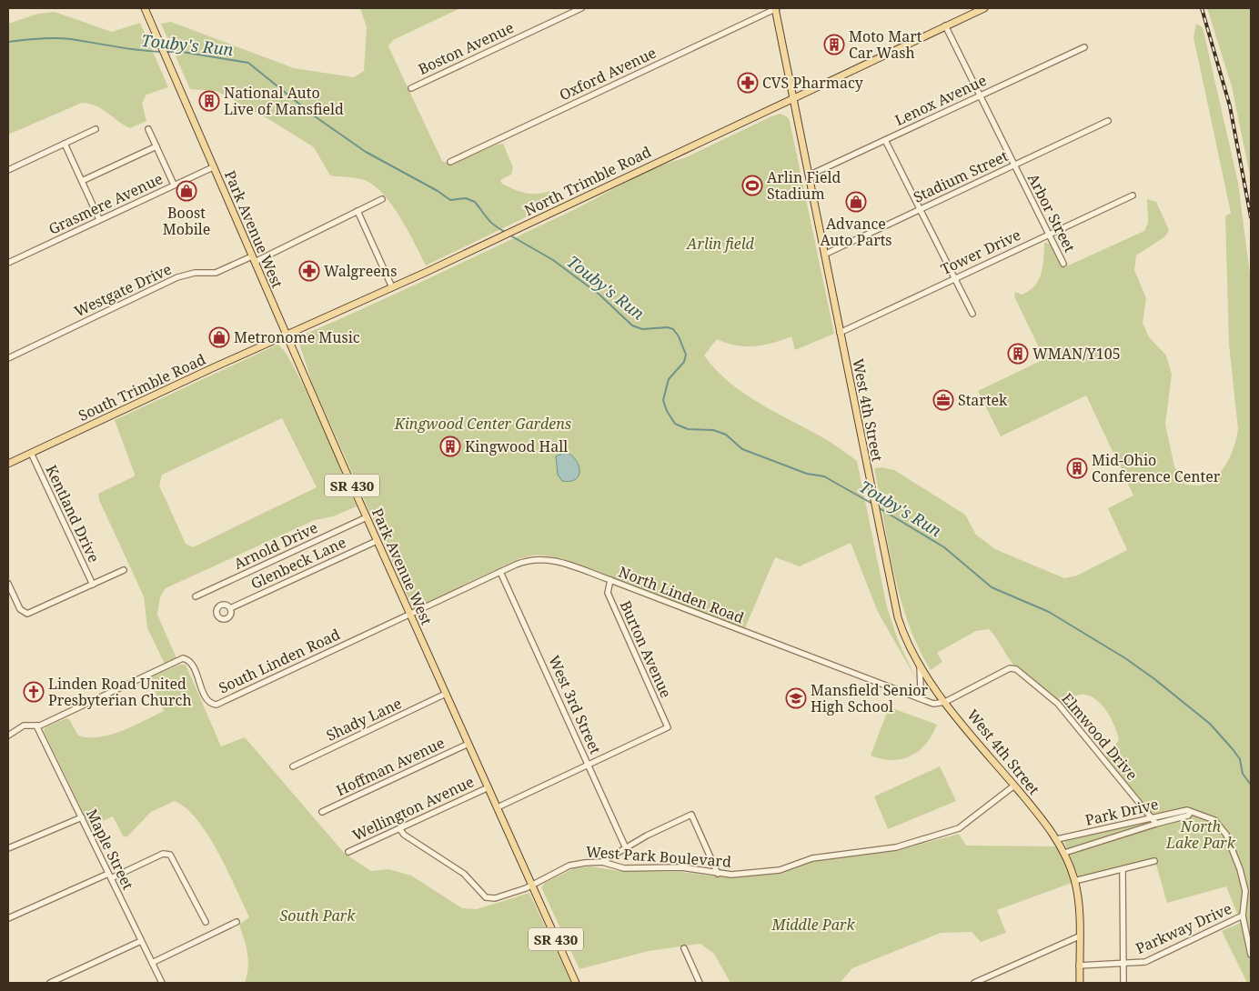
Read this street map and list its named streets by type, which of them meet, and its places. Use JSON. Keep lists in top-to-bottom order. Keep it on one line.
{"streets":{"main road":["North Trimble Road","Park Avenue West","South Trimble Road","West 4th Street","SR 430"],"street":["Boston Avenue","Oxford Avenue","Lenox Avenue","Stadium Street","Grasmere Avenue","Arbor Street","Tower Drive","Westgate Drive","Kentland Drive","Arnold Drive","Glenbeck Lane","North Linden Road","Burton Avenue","South Linden Road","West 3rd Street","Shady Lane","Elmwood Drive","Hoffman Avenue","Wellington Avenue","Park Drive","Maple Street","West Park Boulevard","Parkway Drive"]},"crossings":[["Oxford Avenue","West 4th Street"],["Lenox Avenue","Arbor Street"],["Lenox Avenue","West 4th Street"],["Stadium Street","Arbor Street"],["Stadium Street","West 4th Street"],["North Trimble Road","Arbor Street"],["North Trimble Road","Park Avenue West"],["North Trimble Road","South Trimble Road"],["North Trimble Road","West 4th Street"],["Grasmere Avenue","Park Avenue West"],["Arbor Street","Tower Drive"],["Park Avenue West","Westgate Drive"],["Park Avenue West","South Trimble Road"],["Park Avenue West","Arnold Drive"],["Park Avenue West","Glenbeck Lane"],["Park Avenue West","North Linden Road"],["Park Avenue West","South Linden Road"],["Park Avenue West","Shady Lane"],["Park Avenue West","Hoffman Avenue"],["Park Avenue West","Wellington Avenue"],["Park Avenue West","West Park Boulevard"],["Tower Drive","West 4th Street"],["South Trimble Road","Kentland Drive"],["West 4th Street","North Linden Road"],["West 4th Street","Elmwood Drive"],["West 4th Street","Park Drive"],["West 4th Street","West Park Boulevard"],["West 4th Street","Parkway Drive"],["North Linden Road","Burton Avenue"],["North Linden Road","South Linden Road"],["North Linden Road","West 3rd Street"],["North Linden Road","Elmwood Drive"],["Burton Avenue","West 3rd Street"],["South Linden Road","Maple Street"],["Elmwood Drive","Park Drive"],["Wellington Avenue","West Park Boulevard"]],"water":["Touby's Run"],"parks":["Arlin field","Kingwood Center Gardens","North Lake Park","South Park","Middle Park"],"places":{"building":["Moto Mart Car Wash","National Auto Live of Mansfield","WMAN/Y105","Kingwood Hall","Mid-Ohio Conference Center"],"pharmacy":["CVS Pharmacy","Walgreens"],"sports":["Arlin Field Stadium"],"shop":["Boost Mobile","Advance Auto Parts","Metronome Music"],"office":["Startek"],"church":["Linden Road United Presbyterian Church"],"school or university":["Mansfield Senior High School"]}}
